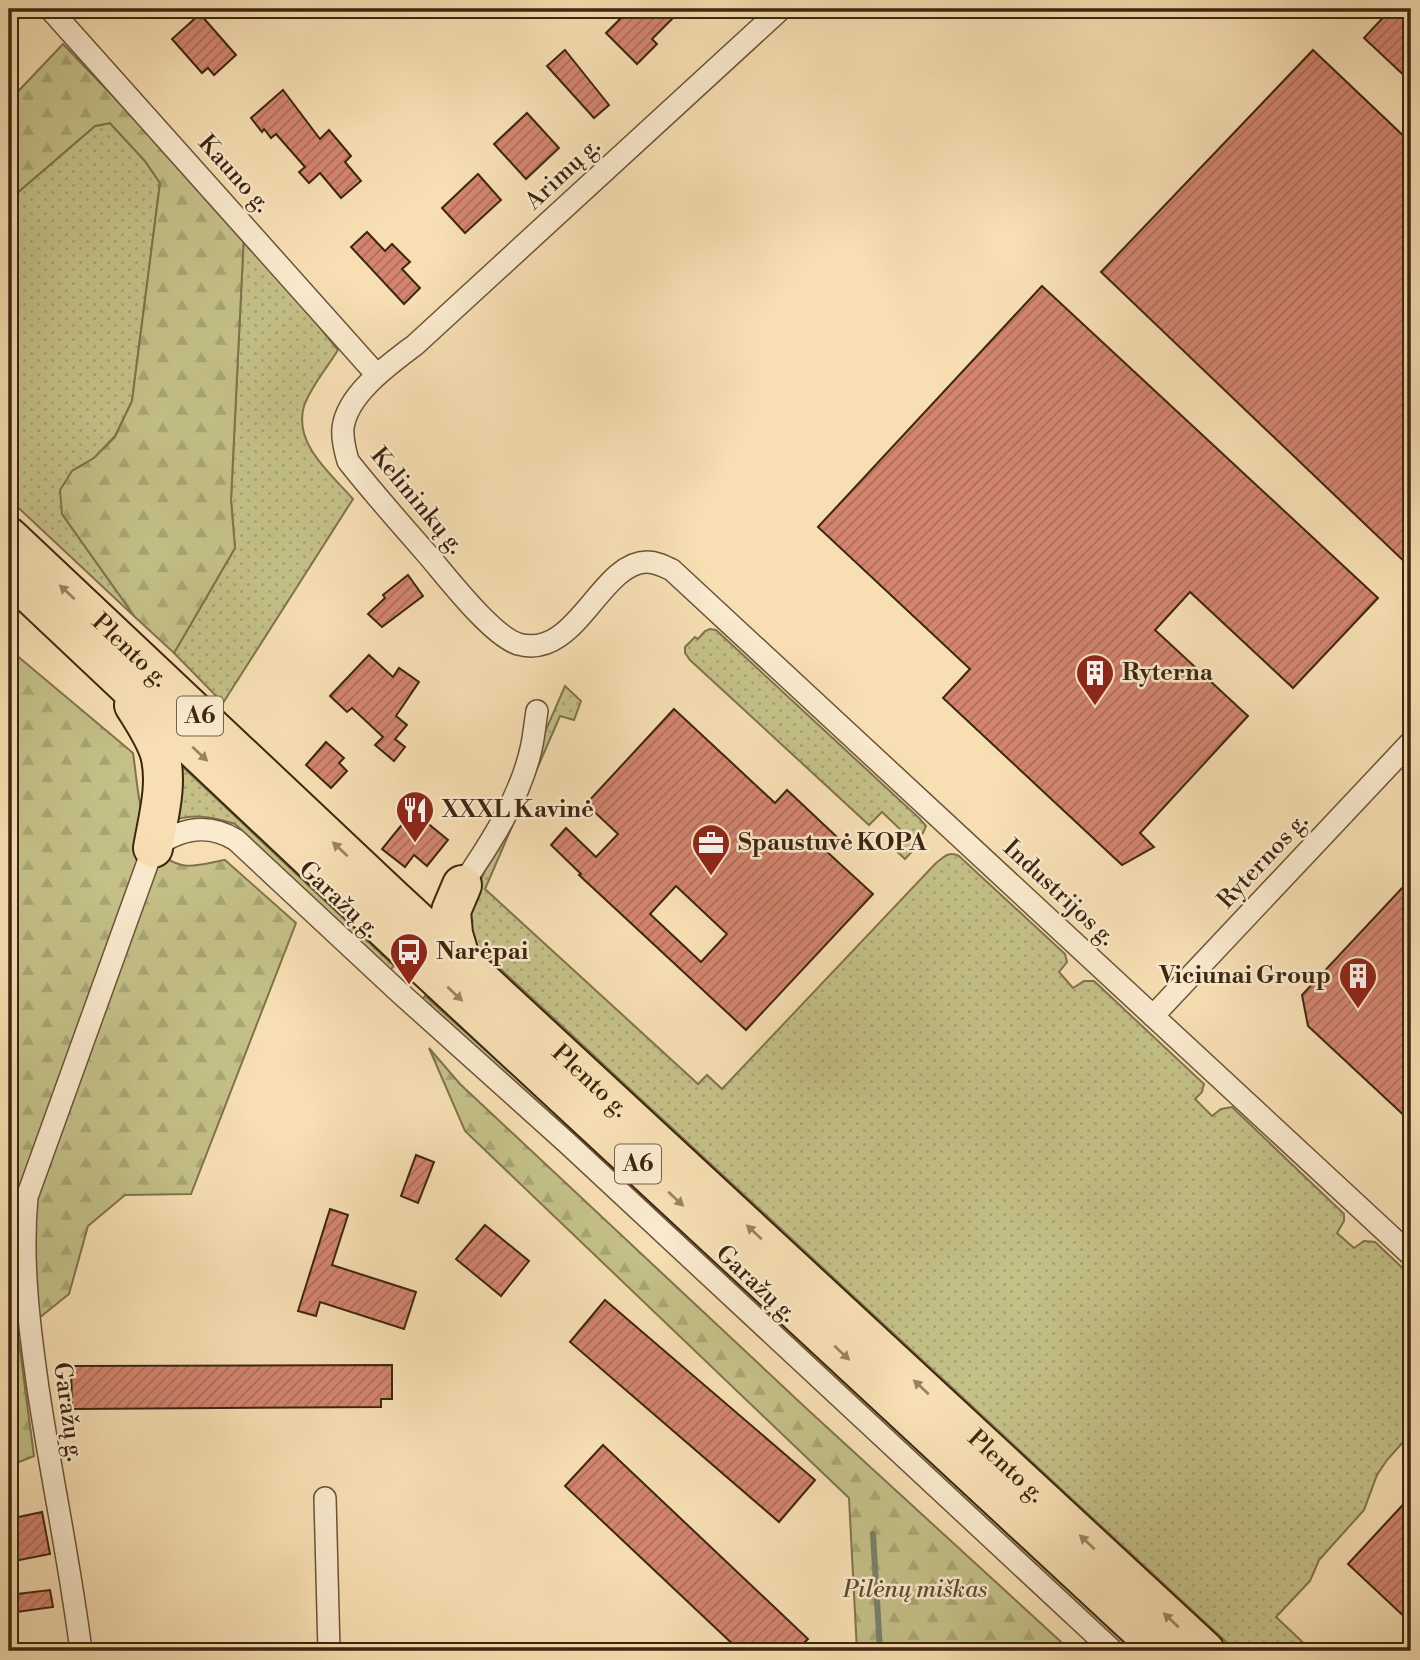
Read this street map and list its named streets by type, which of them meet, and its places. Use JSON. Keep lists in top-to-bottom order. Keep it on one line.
{"streets":{"highway":["Plento g.","A6"],"street":["Kauno g.","Arimų g.","Kelininkų g.","Ryternos g.","Industrijos g.","Garažų g."]},"crossings":[["Kauno g.","Arimų g."],["Kauno g.","Kelininkų g."],["Arimų g.","Kelininkų g."],["Kelininkų g.","Industrijos g."],["Ryternos g.","Industrijos g."]],"parks":["Pilėnų miškas"],"places":{"building":["Ryterna","Viciunai Group"],"restaurant":["XXXL Kavinė"],"office":["Spaustuvė KOPA"],"bus stop":["Narėpai"]}}
